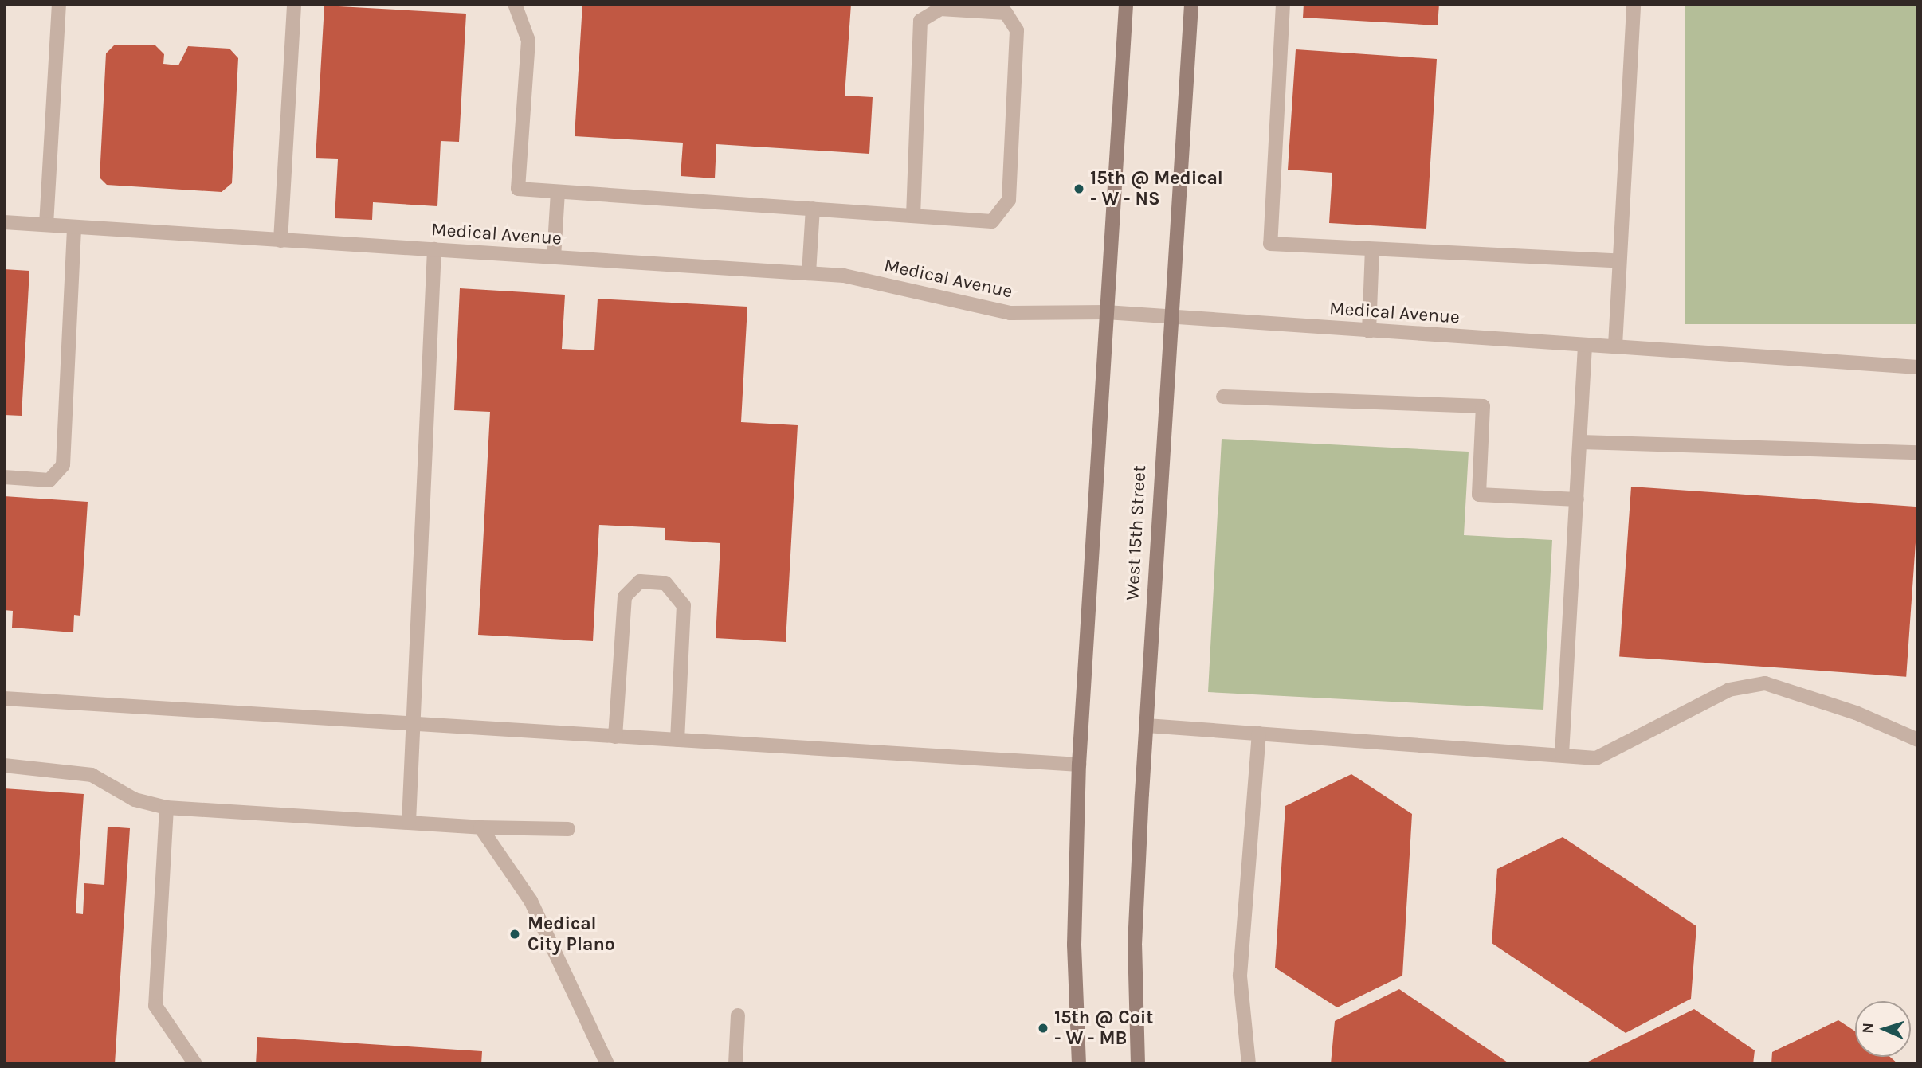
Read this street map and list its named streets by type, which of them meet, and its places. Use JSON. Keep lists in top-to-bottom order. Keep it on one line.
{"streets":{"main road":["West 15th Street"],"street":["Medical Avenue"]},"crossings":[["Medical Avenue","West 15th Street"]],"places":["15th @ Medical - W - NS","Medical City Plano","15th @ Coit - W - MB"],"north":"left"}
